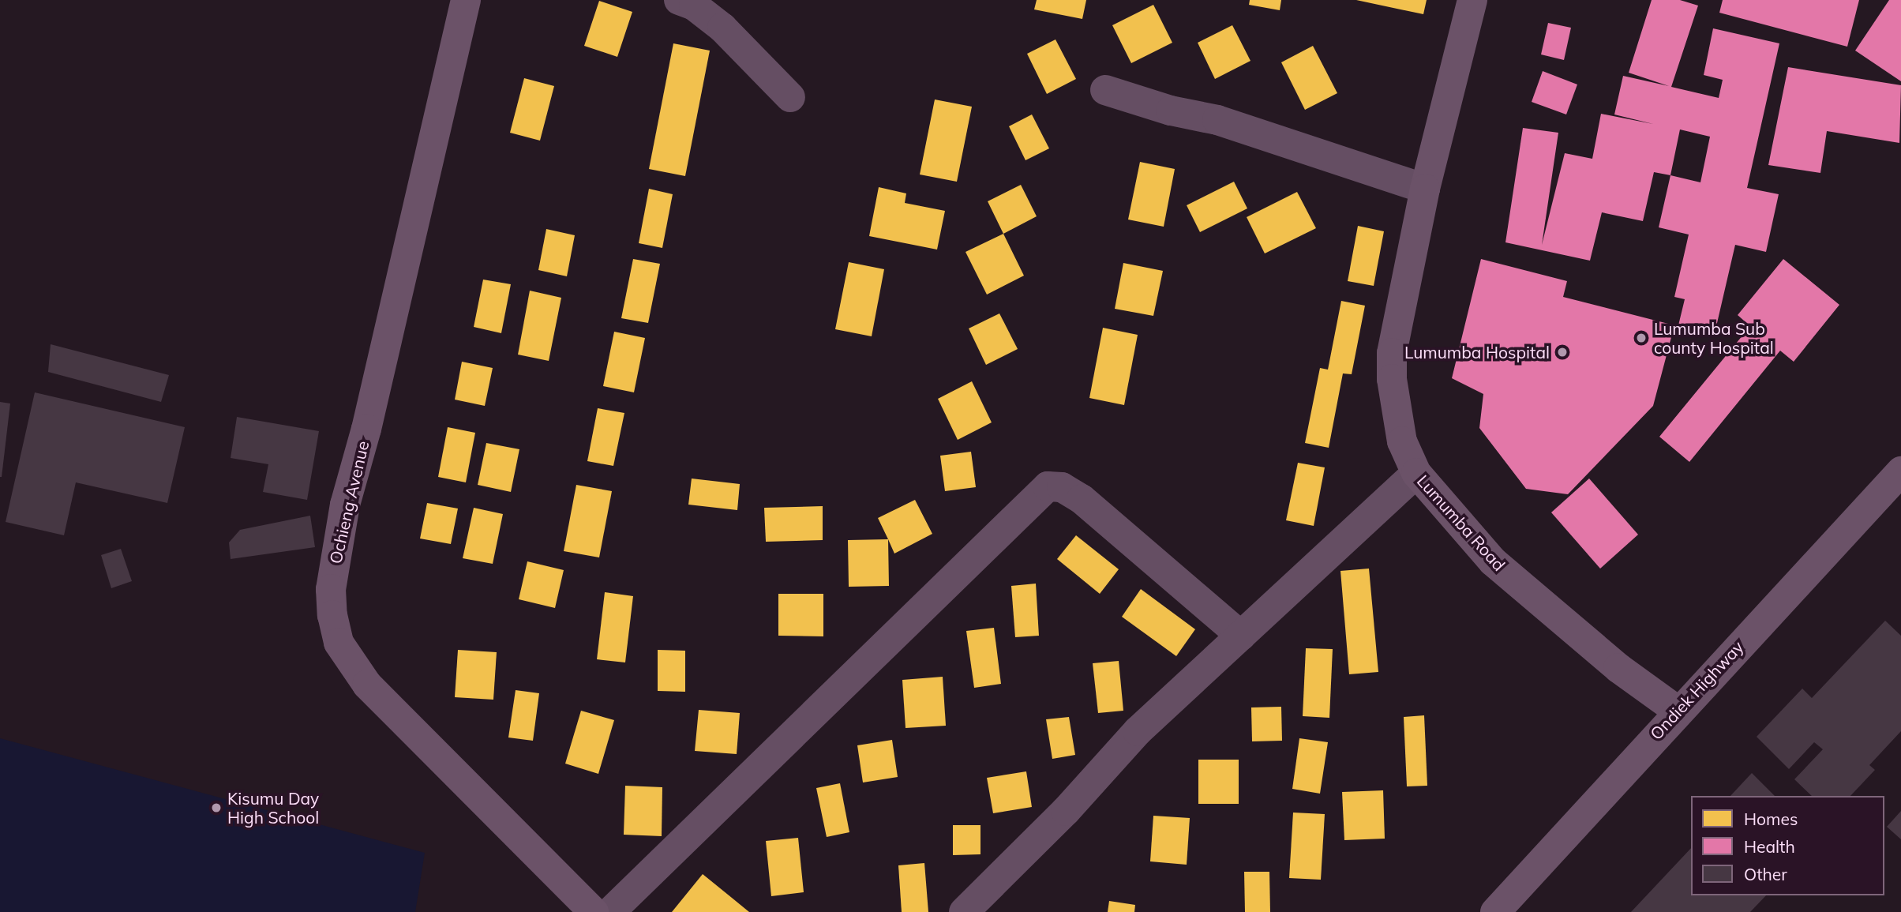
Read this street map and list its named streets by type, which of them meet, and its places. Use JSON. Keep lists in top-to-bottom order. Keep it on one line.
{"streets":{"street":["Ochieng Avenue","Lumumba Road","Ondiek Highway"]},"crossings":[["Lumumba Road","Ondiek Highway"]],"places":["Lumumba Sub county Hospital","Lumumba Hospital","Kisumu Day High School"],"legend":["Homes","Health","Other"]}
